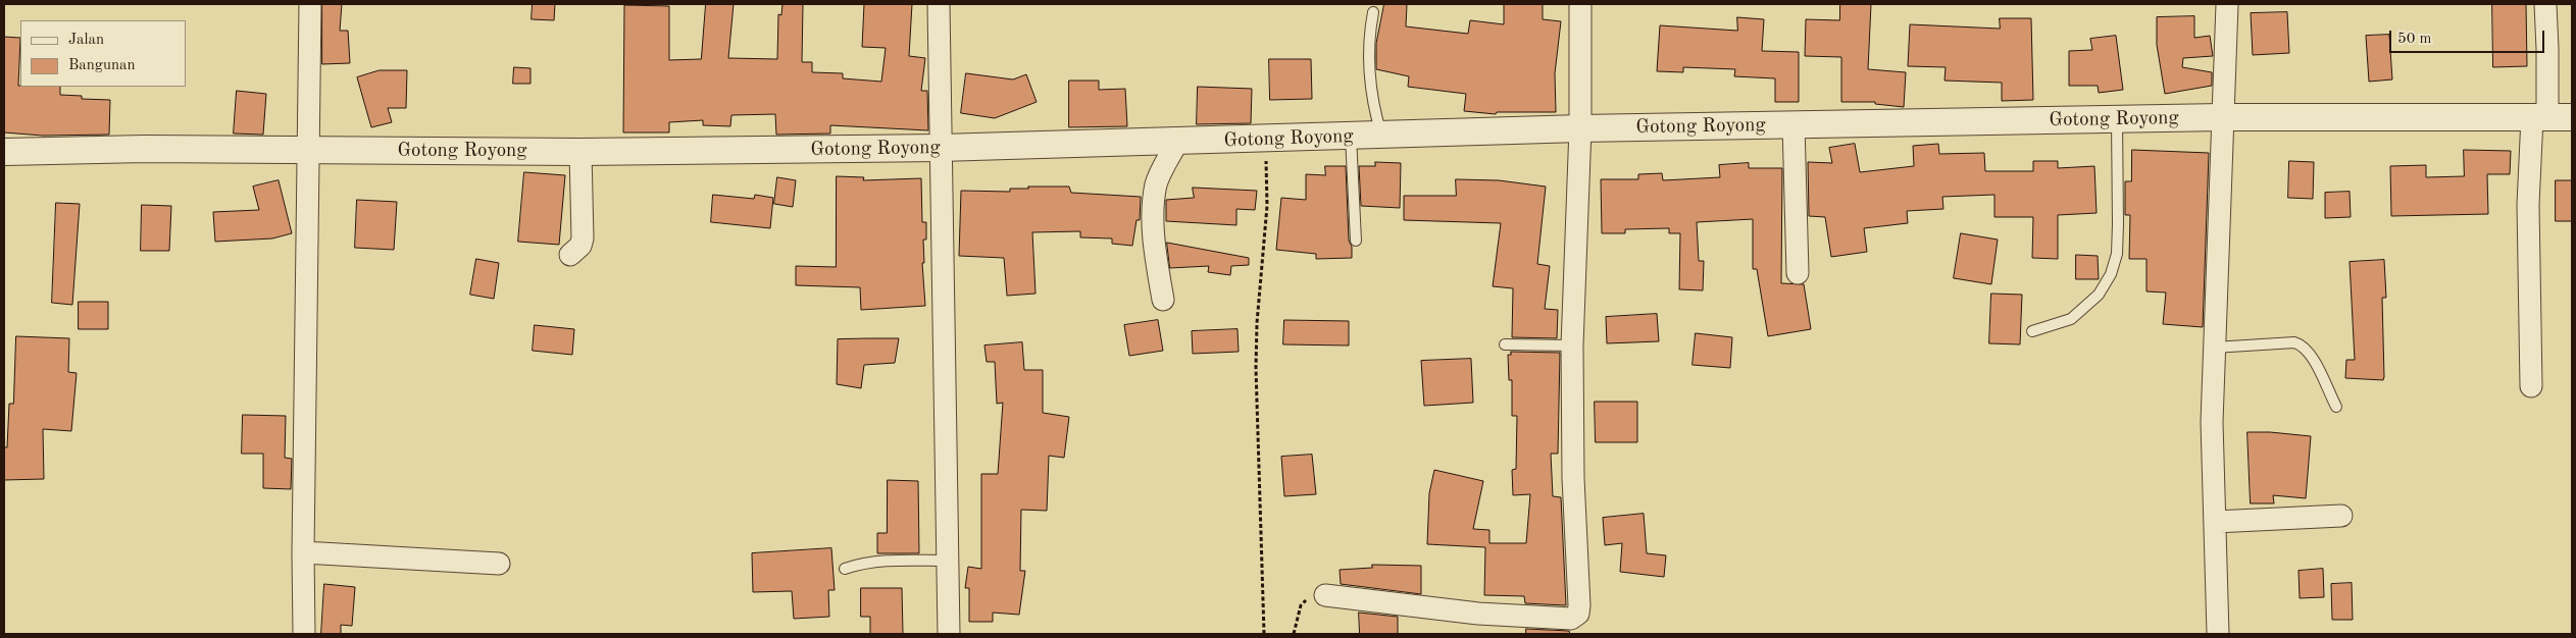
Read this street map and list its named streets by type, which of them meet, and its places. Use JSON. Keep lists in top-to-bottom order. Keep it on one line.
{"streets":{"street":["Gotong Royong"]},"legend":["Jalan","Bangunan"],"scale_bar":"50 m"}
